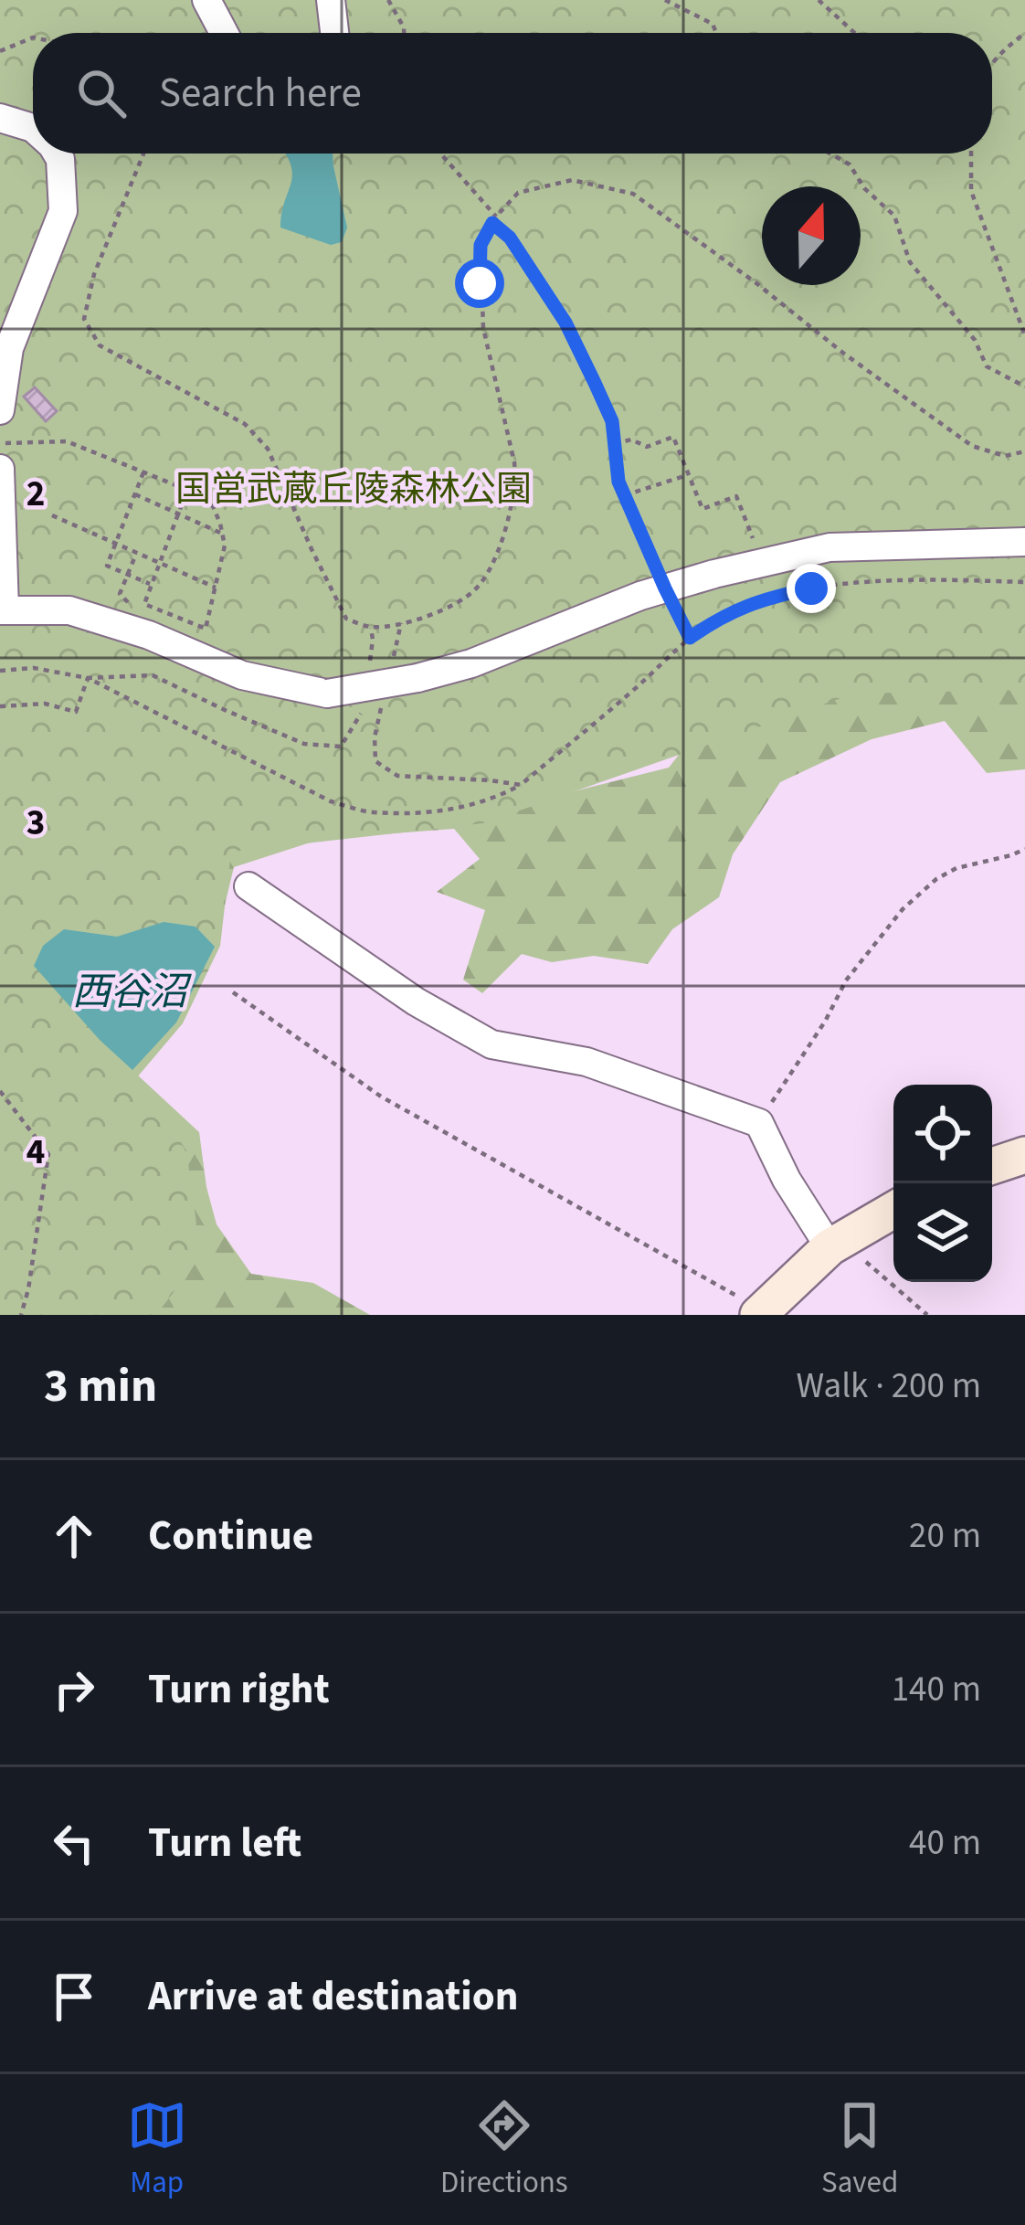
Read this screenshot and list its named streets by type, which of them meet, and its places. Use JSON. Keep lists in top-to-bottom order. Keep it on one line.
{"water":["西谷沼"],"parks":["国営武蔵丘陵森林公園"],"north":"top","page":{"search":"Search here","heading":["3 min","Walk · 200 m"],"list":[["Continue","20 m"],["Turn right","140 m"],["Turn left","40 m"],"Arrive at destination"],"nav":["Map","Directions","Saved"]},"grid":{"rows":["2","3","4"]}}
